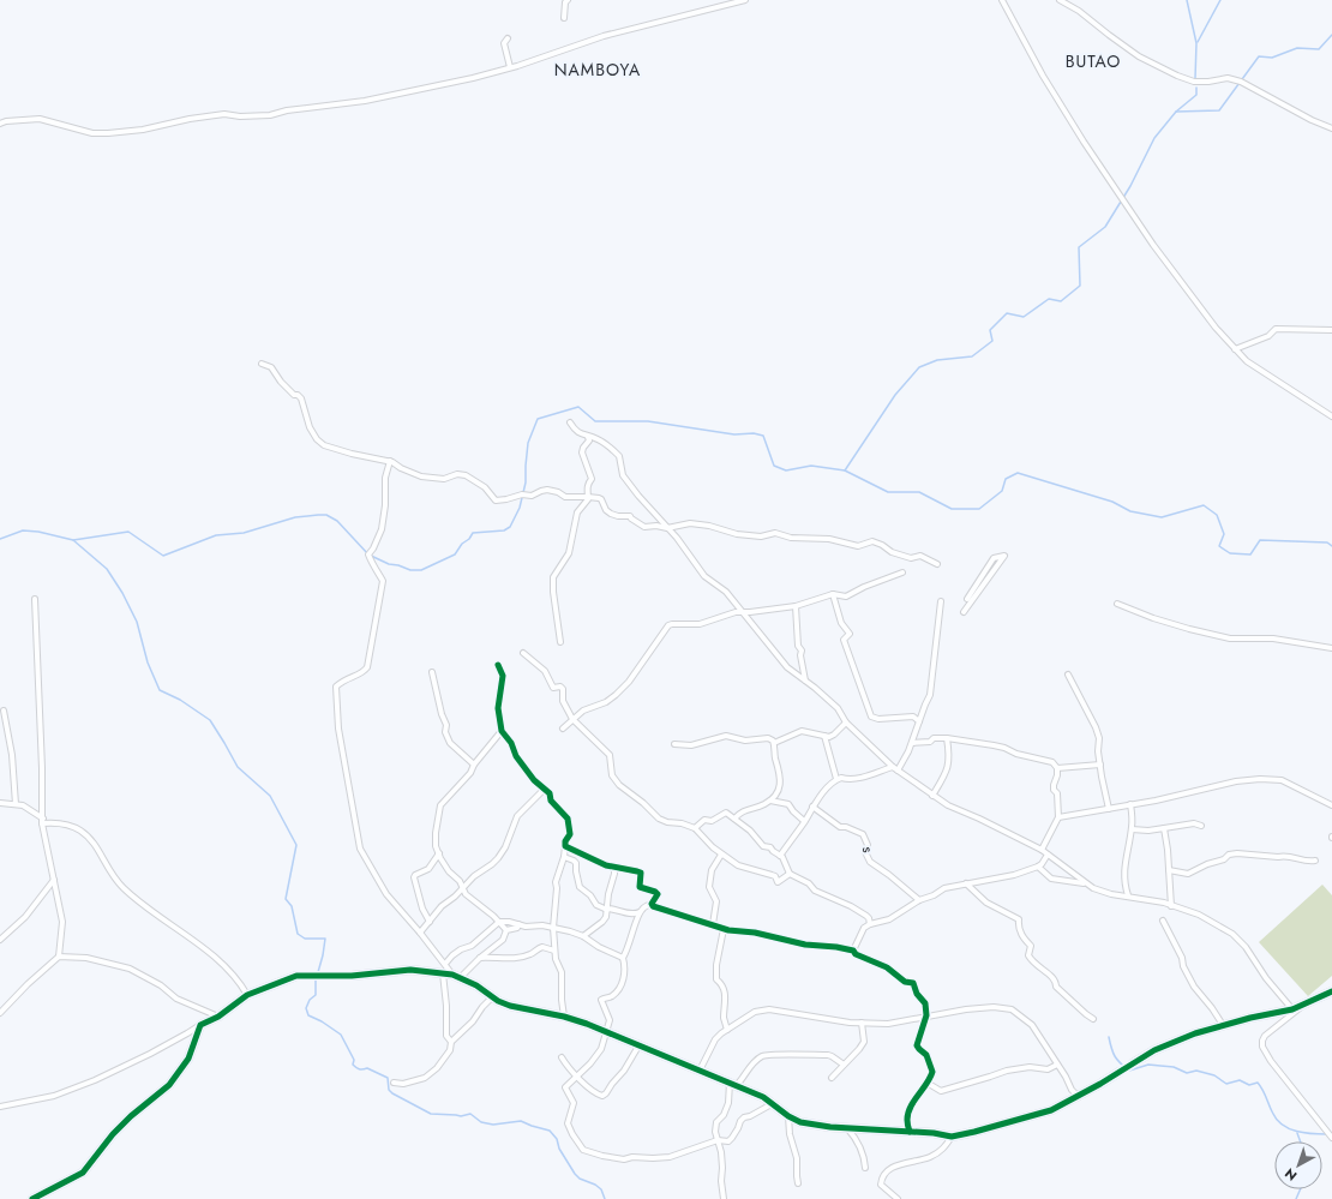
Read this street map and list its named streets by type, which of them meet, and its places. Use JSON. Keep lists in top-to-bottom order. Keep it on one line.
{"streets":{"street":["s"]},"districts":["BUTAO","NAMBOYA"],"north":"bottom left"}
